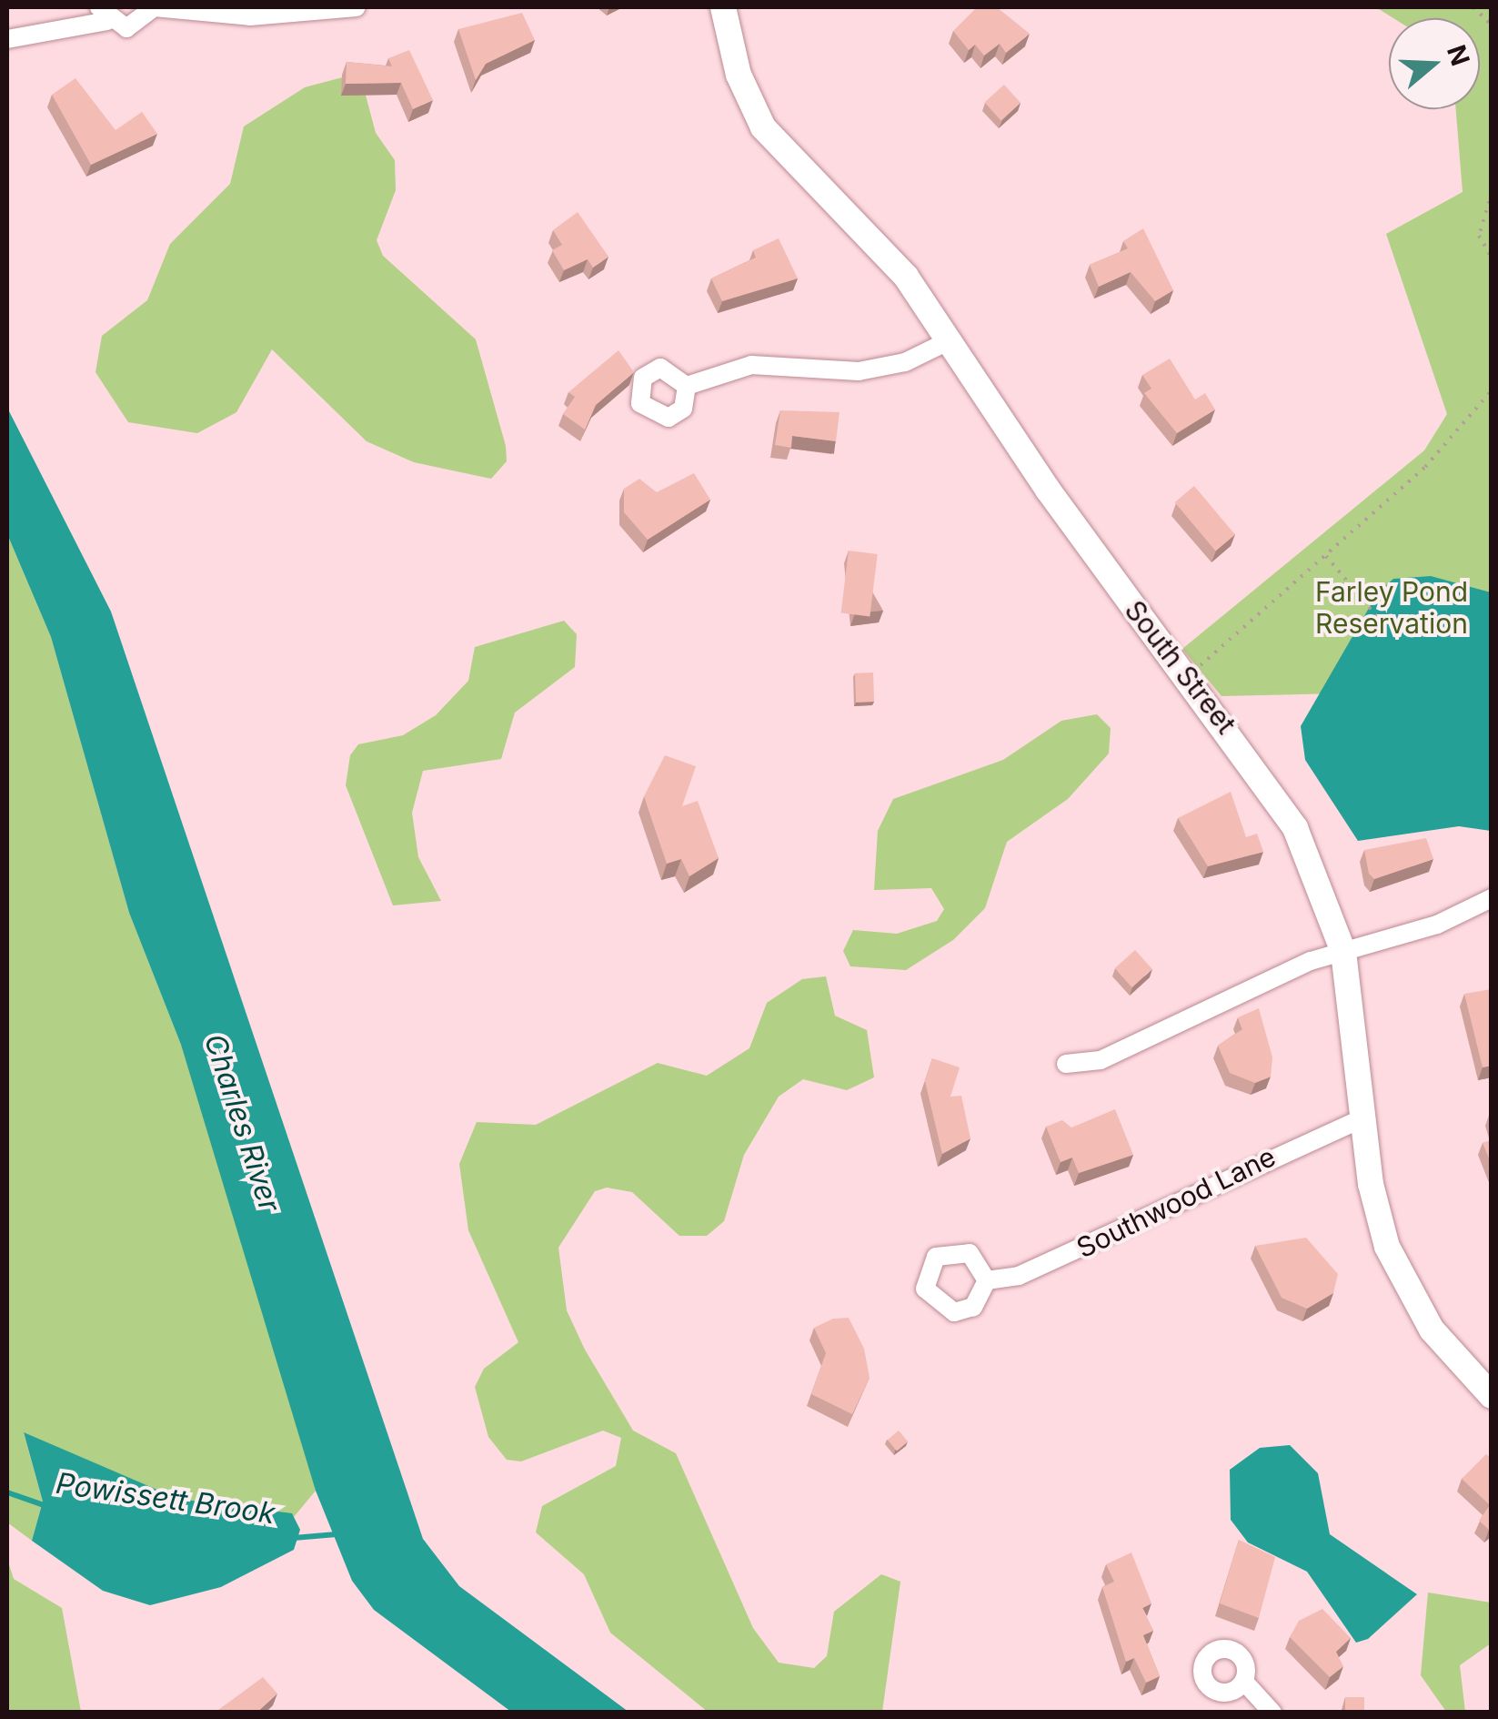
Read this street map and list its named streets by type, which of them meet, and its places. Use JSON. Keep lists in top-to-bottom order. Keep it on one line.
{"streets":{"street":["South Street","Southwood Lane"]},"crossings":[["South Street","Southwood Lane"]],"water":["Charles River","Powissett Brook"],"parks":["Farley Pond Reservation"],"north":"right"}
